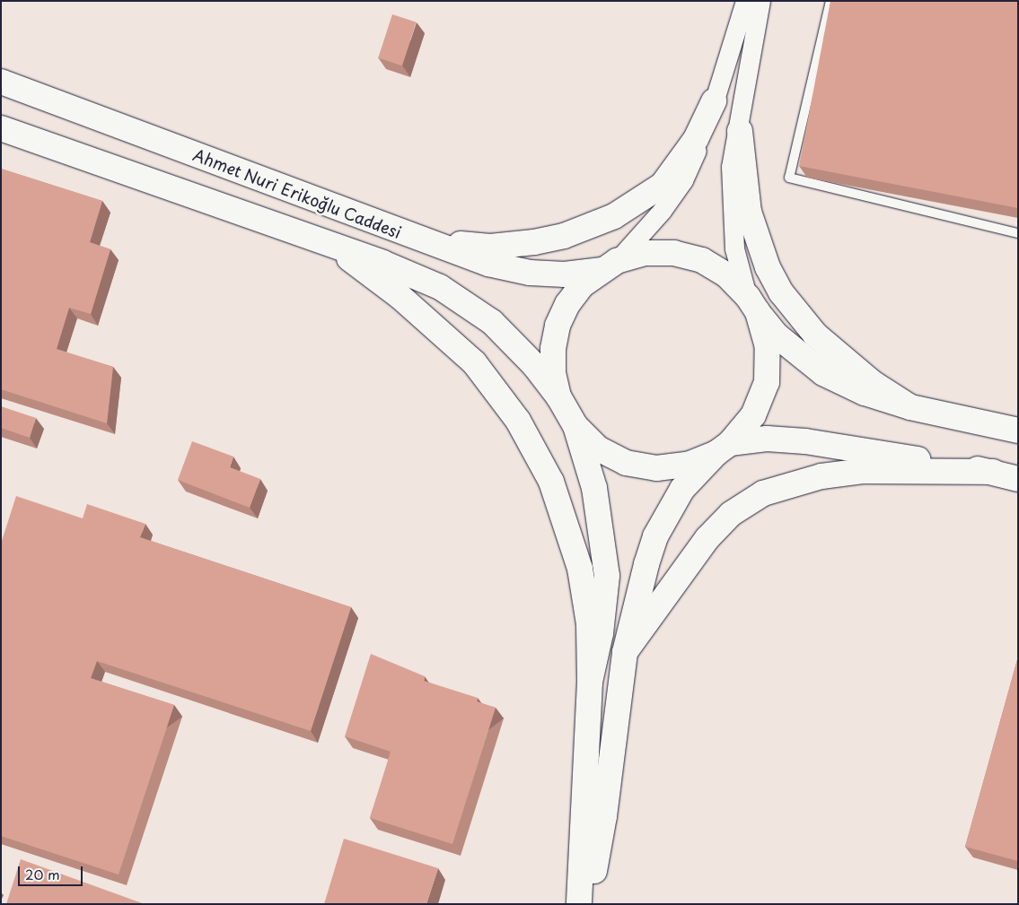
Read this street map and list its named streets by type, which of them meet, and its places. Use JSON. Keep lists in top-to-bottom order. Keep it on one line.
{"streets":{"main road":["Ahmet Nuri Erikoğlu Caddesi"]},"scale_bar":"20 m"}
